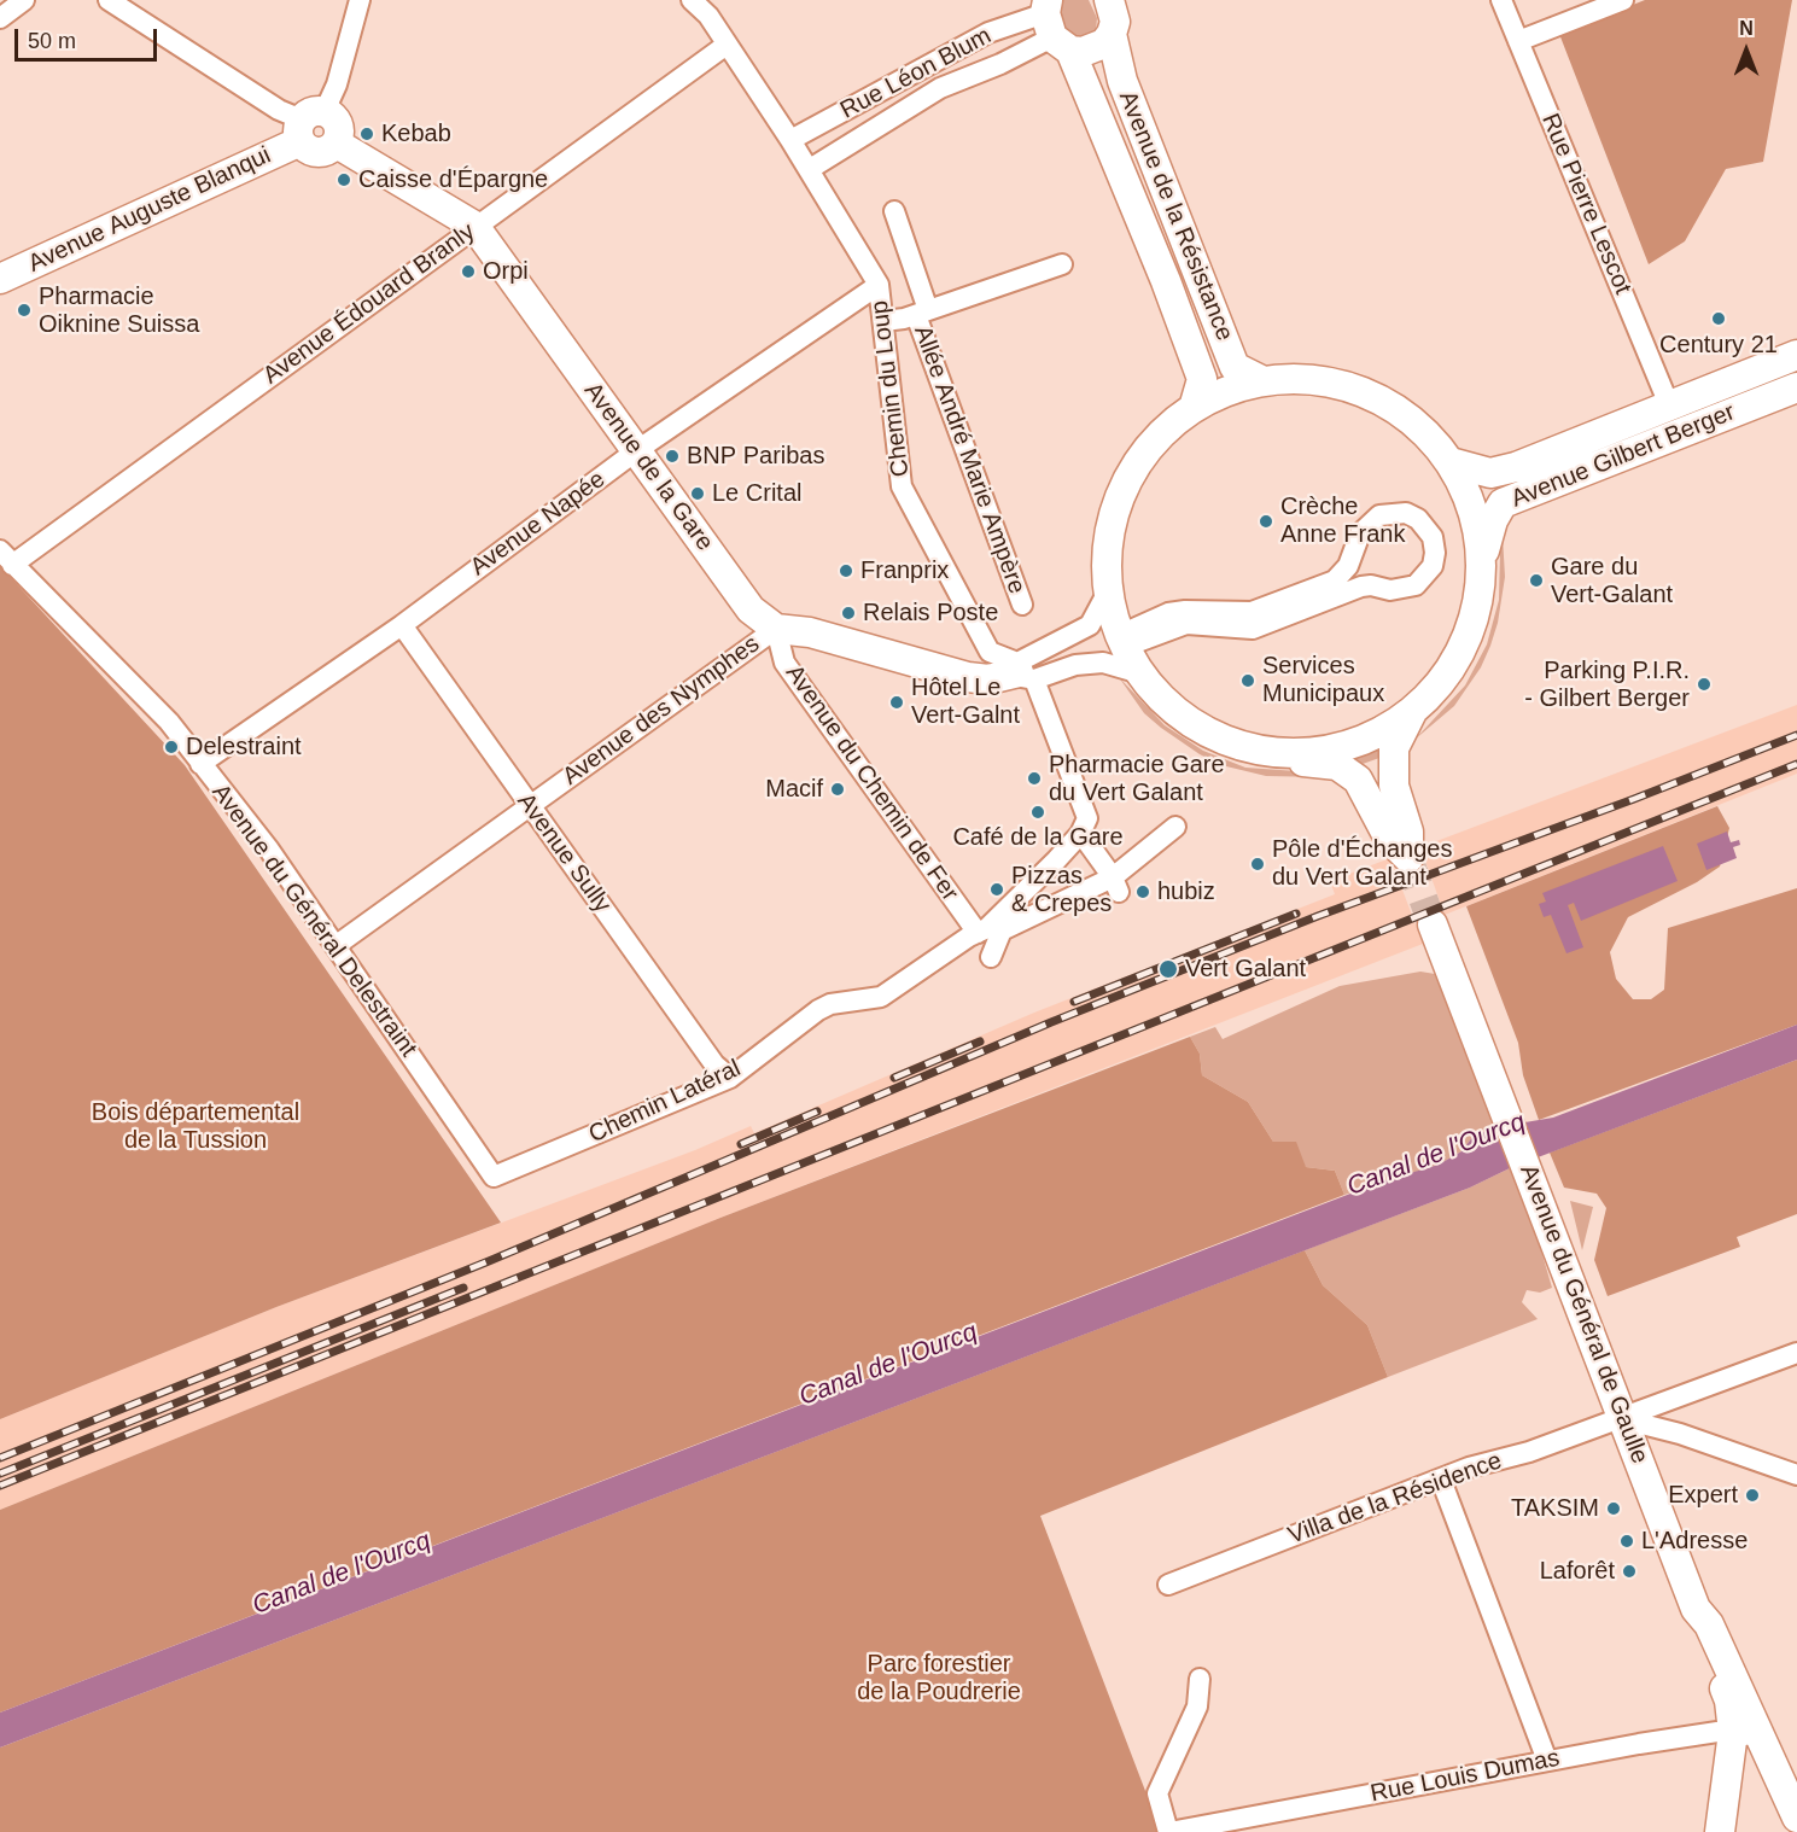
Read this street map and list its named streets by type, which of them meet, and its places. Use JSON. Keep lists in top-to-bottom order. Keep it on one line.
{"streets":{"main road":["Avenue Auguste Blanqui","Avenue de la Résistance","Avenue Gilbert Berger","Avenue de la Gare","Avenue du Général de Gaulle"],"street":["Rue Léon Blum","Rue Pierre Lescot","Avenue Édouard Branly","Chemin du Loup","Allée André Marie Ampère","Avenue Napée","Avenue des Nymphes","Avenue du Chemin de Fer","Avenue Sully","Avenue du Général Delestraint","Chemin Latéral","Villa de la Résidence","Rue Louis Dumas"]},"crossings":[["Rue Léon Blum","Avenue de la Résistance"],["Rue Léon Blum","Chemin du Loup"],["Rue Pierre Lescot","Avenue Gilbert Berger"],["Avenue Auguste Blanqui","Avenue de la Gare"],["Avenue Édouard Branly","Chemin du Loup"],["Avenue Édouard Branly","Avenue de la Gare"],["Avenue Édouard Branly","Avenue du Général Delestraint"],["Chemin du Loup","Allée André Marie Ampère"],["Chemin du Loup","Avenue Napée"],["Avenue de la Gare","Avenue Napée"],["Avenue de la Gare","Avenue des Nymphes"],["Avenue de la Gare","Avenue du Chemin de Fer"],["Avenue Napée","Avenue Sully"],["Avenue Napée","Avenue du Général Delestraint"],["Avenue des Nymphes","Avenue du Chemin de Fer"],["Avenue des Nymphes","Avenue Sully"],["Avenue des Nymphes","Avenue du Général Delestraint"],["Avenue du Chemin de Fer","Chemin Latéral"],["Avenue Sully","Chemin Latéral"],["Avenue du Général Delestraint","Chemin Latéral"],["Avenue du Général de Gaulle","Villa de la Résidence"],["Avenue du Général de Gaulle","Rue Louis Dumas"]],"water":["Canal de l'Ourcq"],"parks":["Bois départemental de la Tussion","Parc forestier de la Poudrerie"],"places":["Kebab","Caisse d'Épargne","Orpi","Pharmacie Oiknine Suissa","Century 21","BNP Paribas","Le Crital","Crèche Anne Frank","Franprix","Gare du Vert-Galant","Relais Poste","Services Municipaux","Parking P.I.R. - Gilbert Berger","Hôtel Le Vert-Galnt","Delestraint","Pharmacie Gare du Vert Galant","Macif","Café de la Gare","Pôle d'Échanges du Vert Galant","Pizzas & Crepes","hubiz","Vert Galant","Expert","TAKSIM","L'Adresse","Laforêt"],"scale_bar":"50 m","north":"top"}
